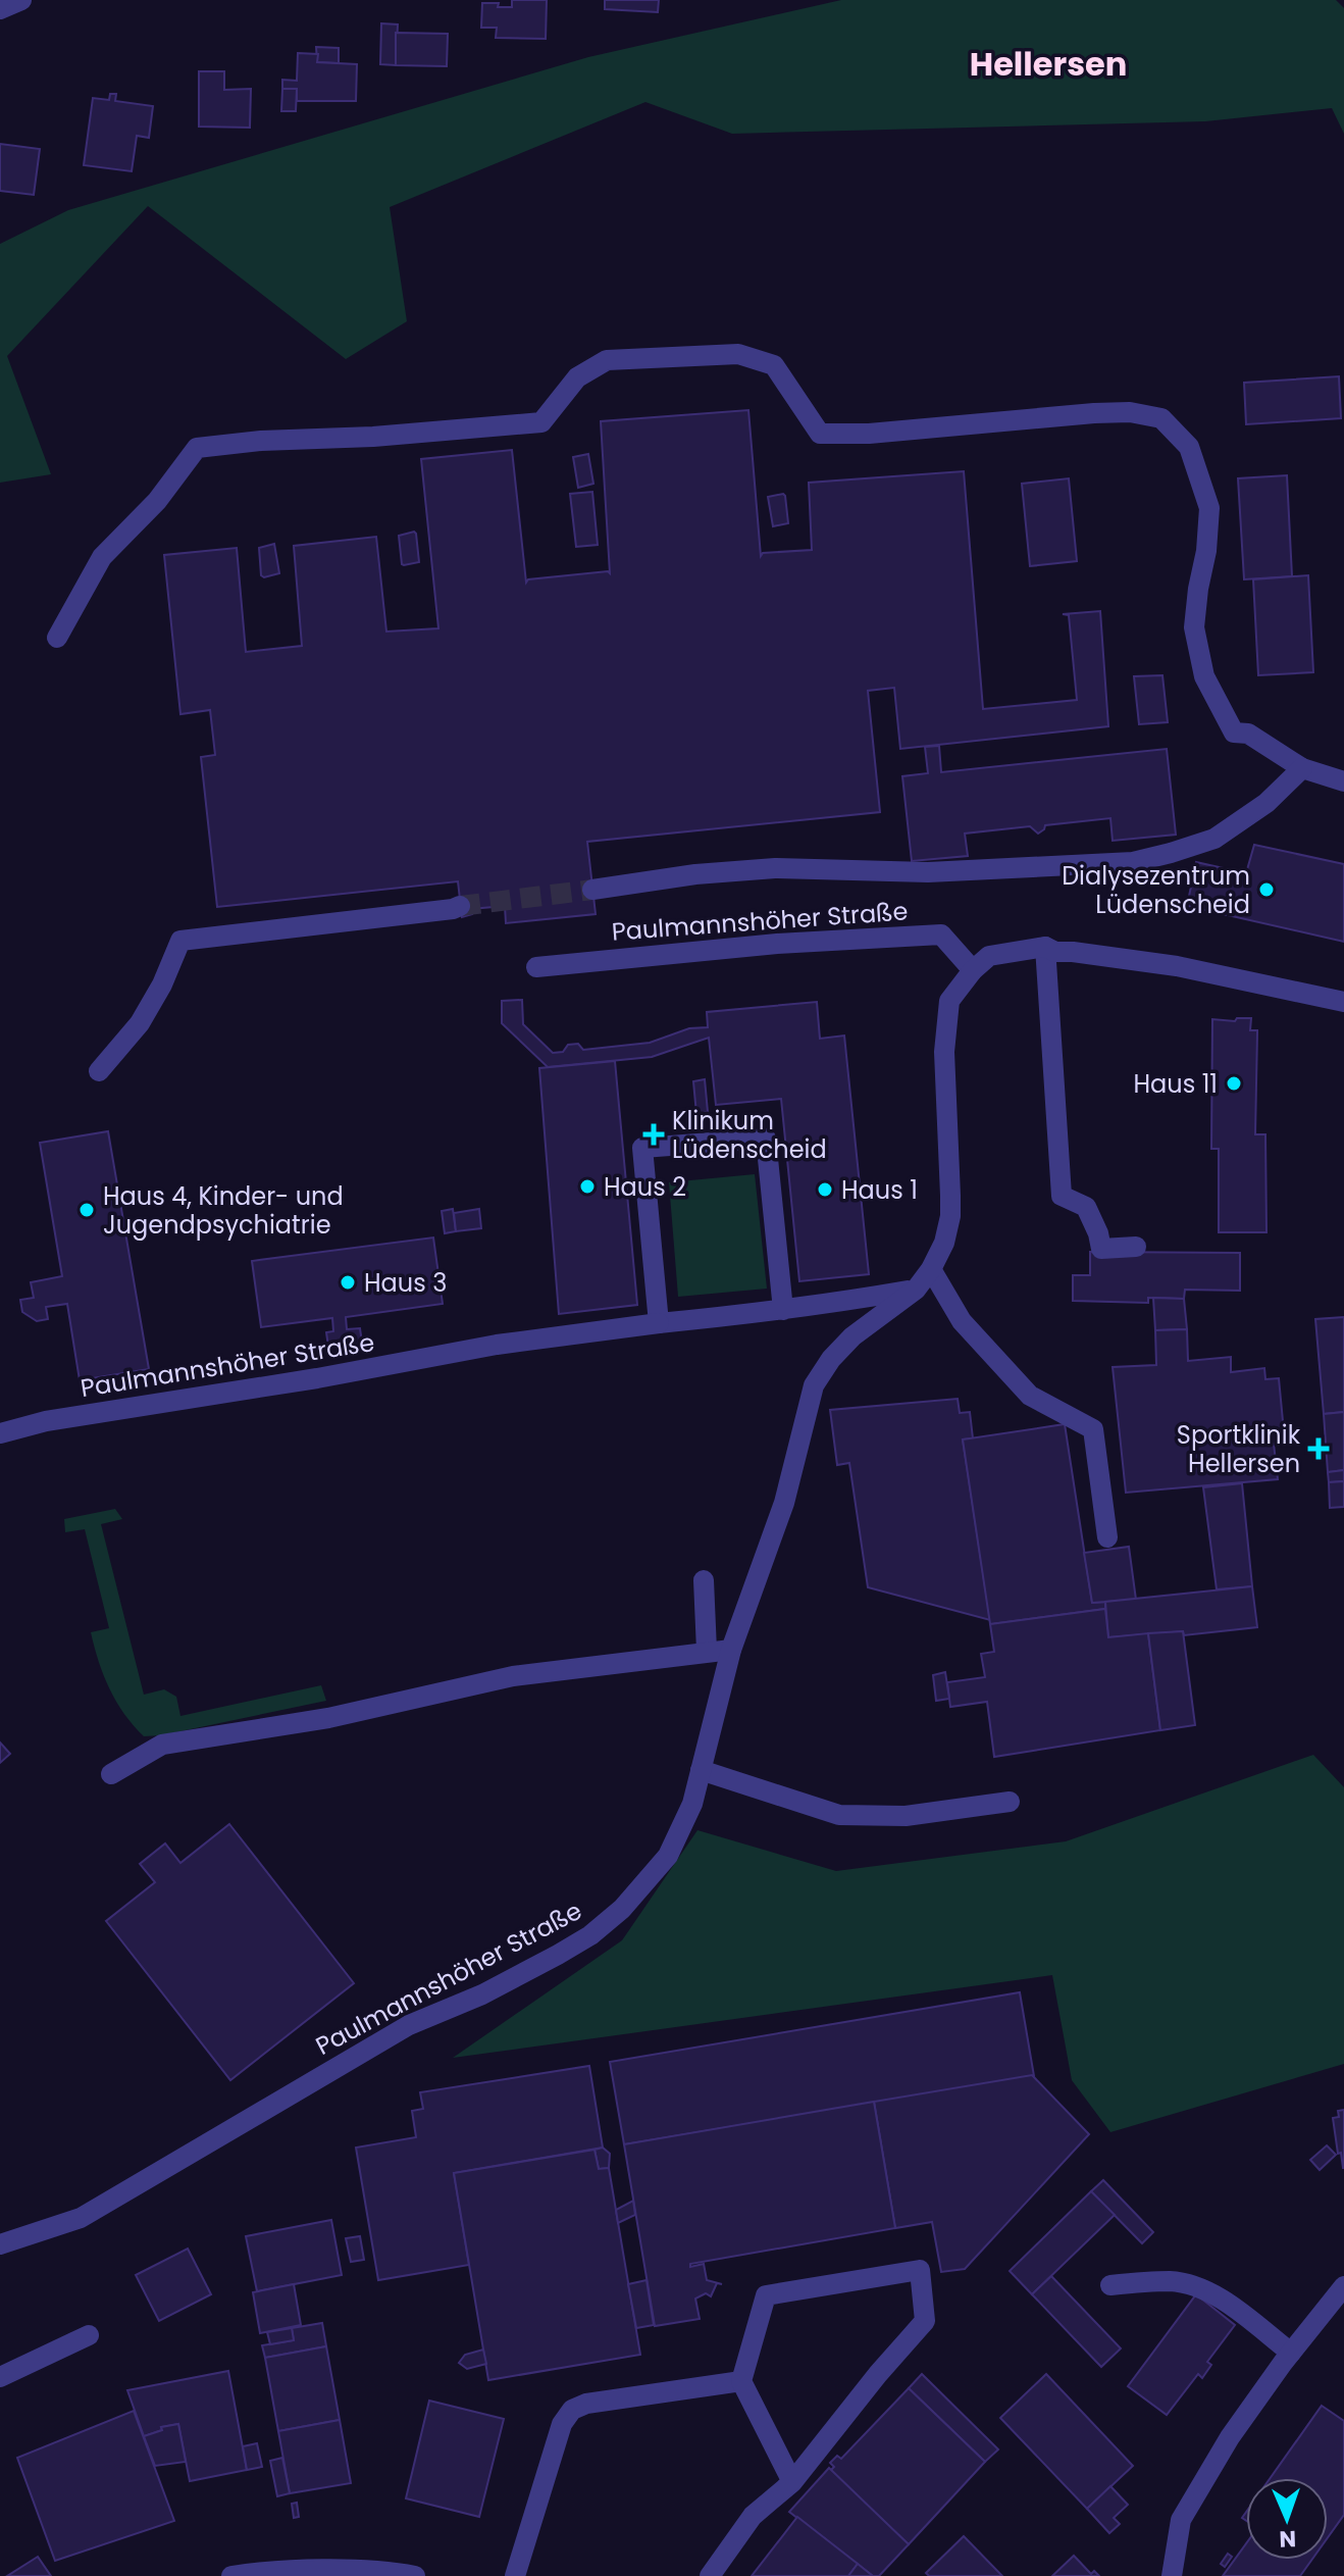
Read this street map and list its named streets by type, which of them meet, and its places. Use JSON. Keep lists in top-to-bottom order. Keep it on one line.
{"streets":{"street":["Paulmannshöher Straße"]},"districts":["Hellersen"],"places":{"other":["Dialysezentrum Lüdenscheid","Haus 11","Haus 2","Haus 1","Haus 4, Kinder- und Jugendpsychiatrie","Haus 3"],"health":["Klinikum Lüdenscheid","Sportklinik Hellersen"]},"north":"bottom"}
